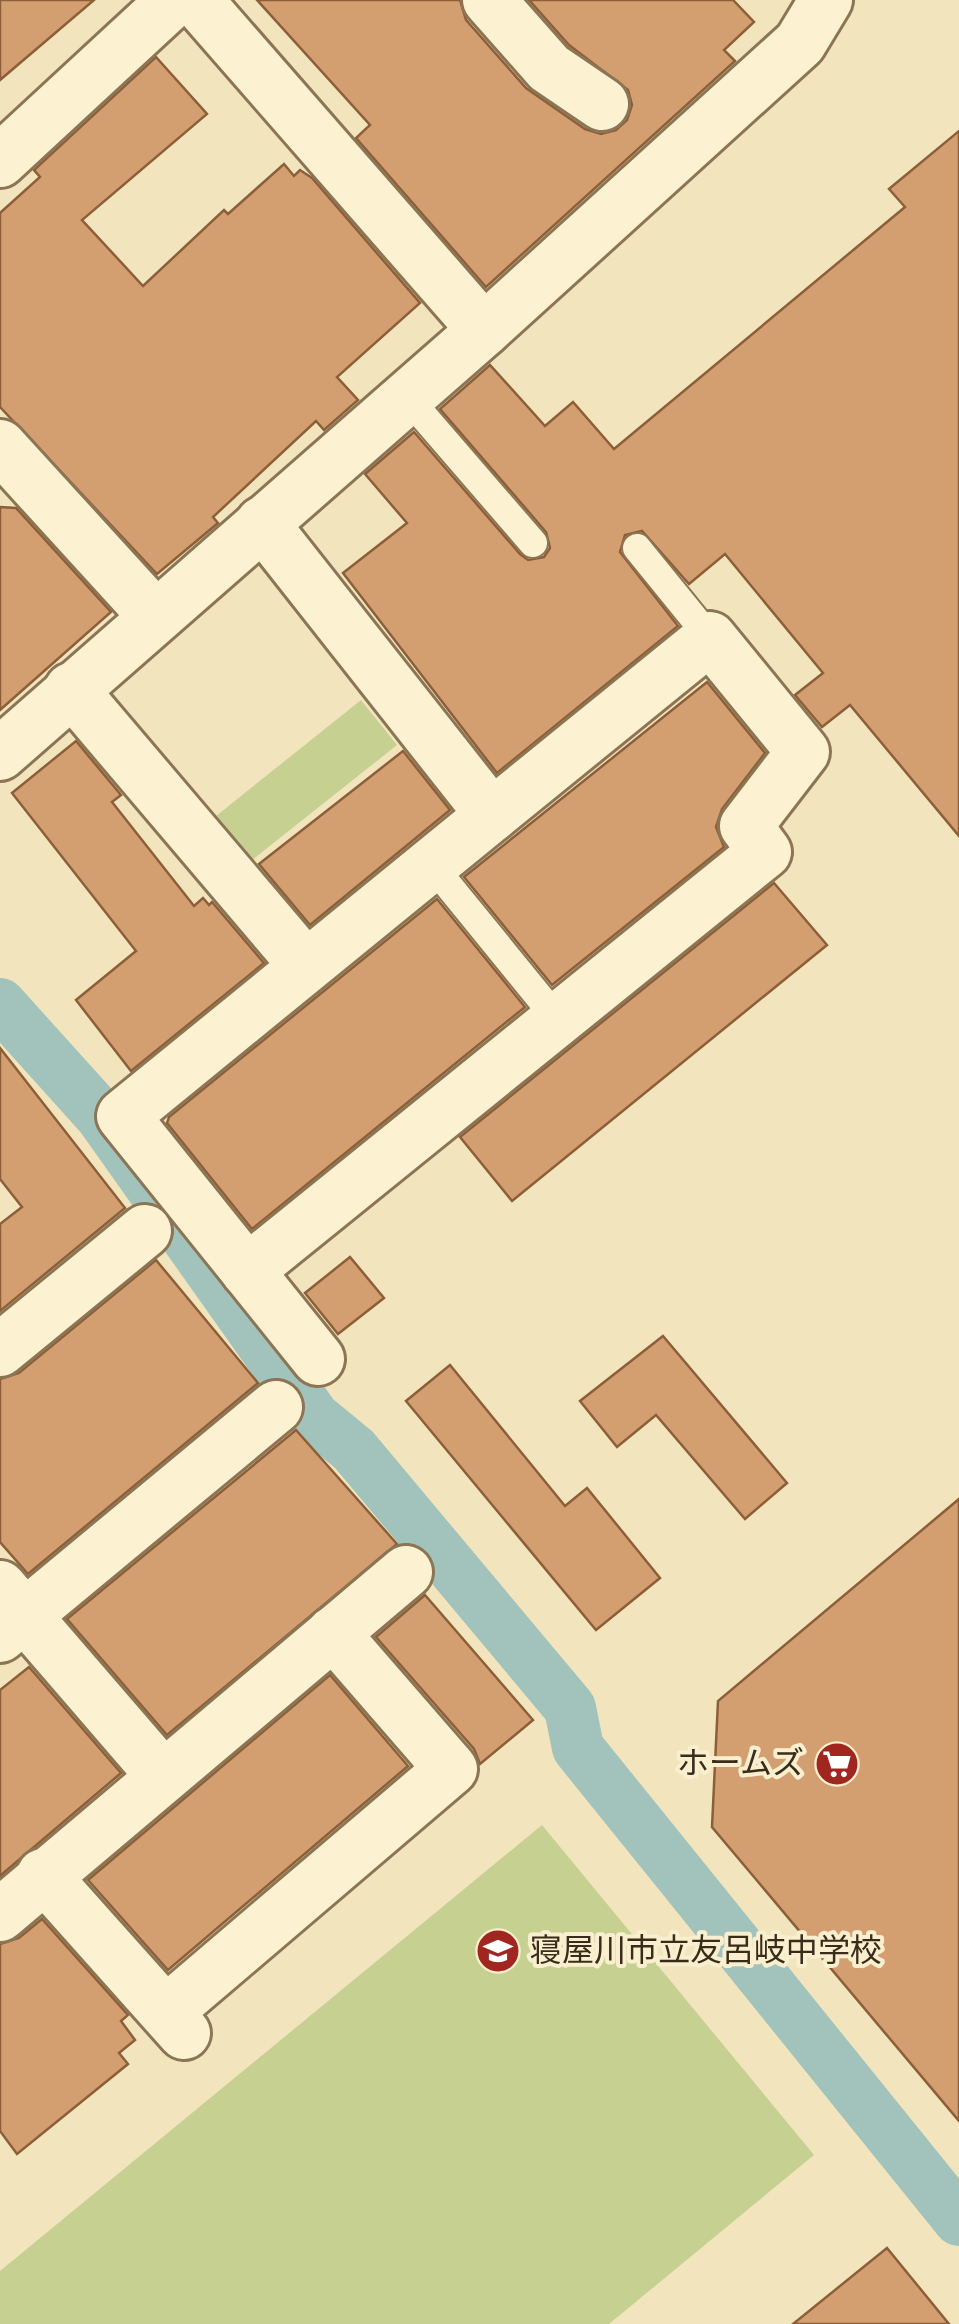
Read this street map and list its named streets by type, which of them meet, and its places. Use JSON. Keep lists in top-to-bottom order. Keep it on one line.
{"places":{"supermarket":["ホームズ"],"school or university":["寝屋川市立友呂岐中学校"]}}
